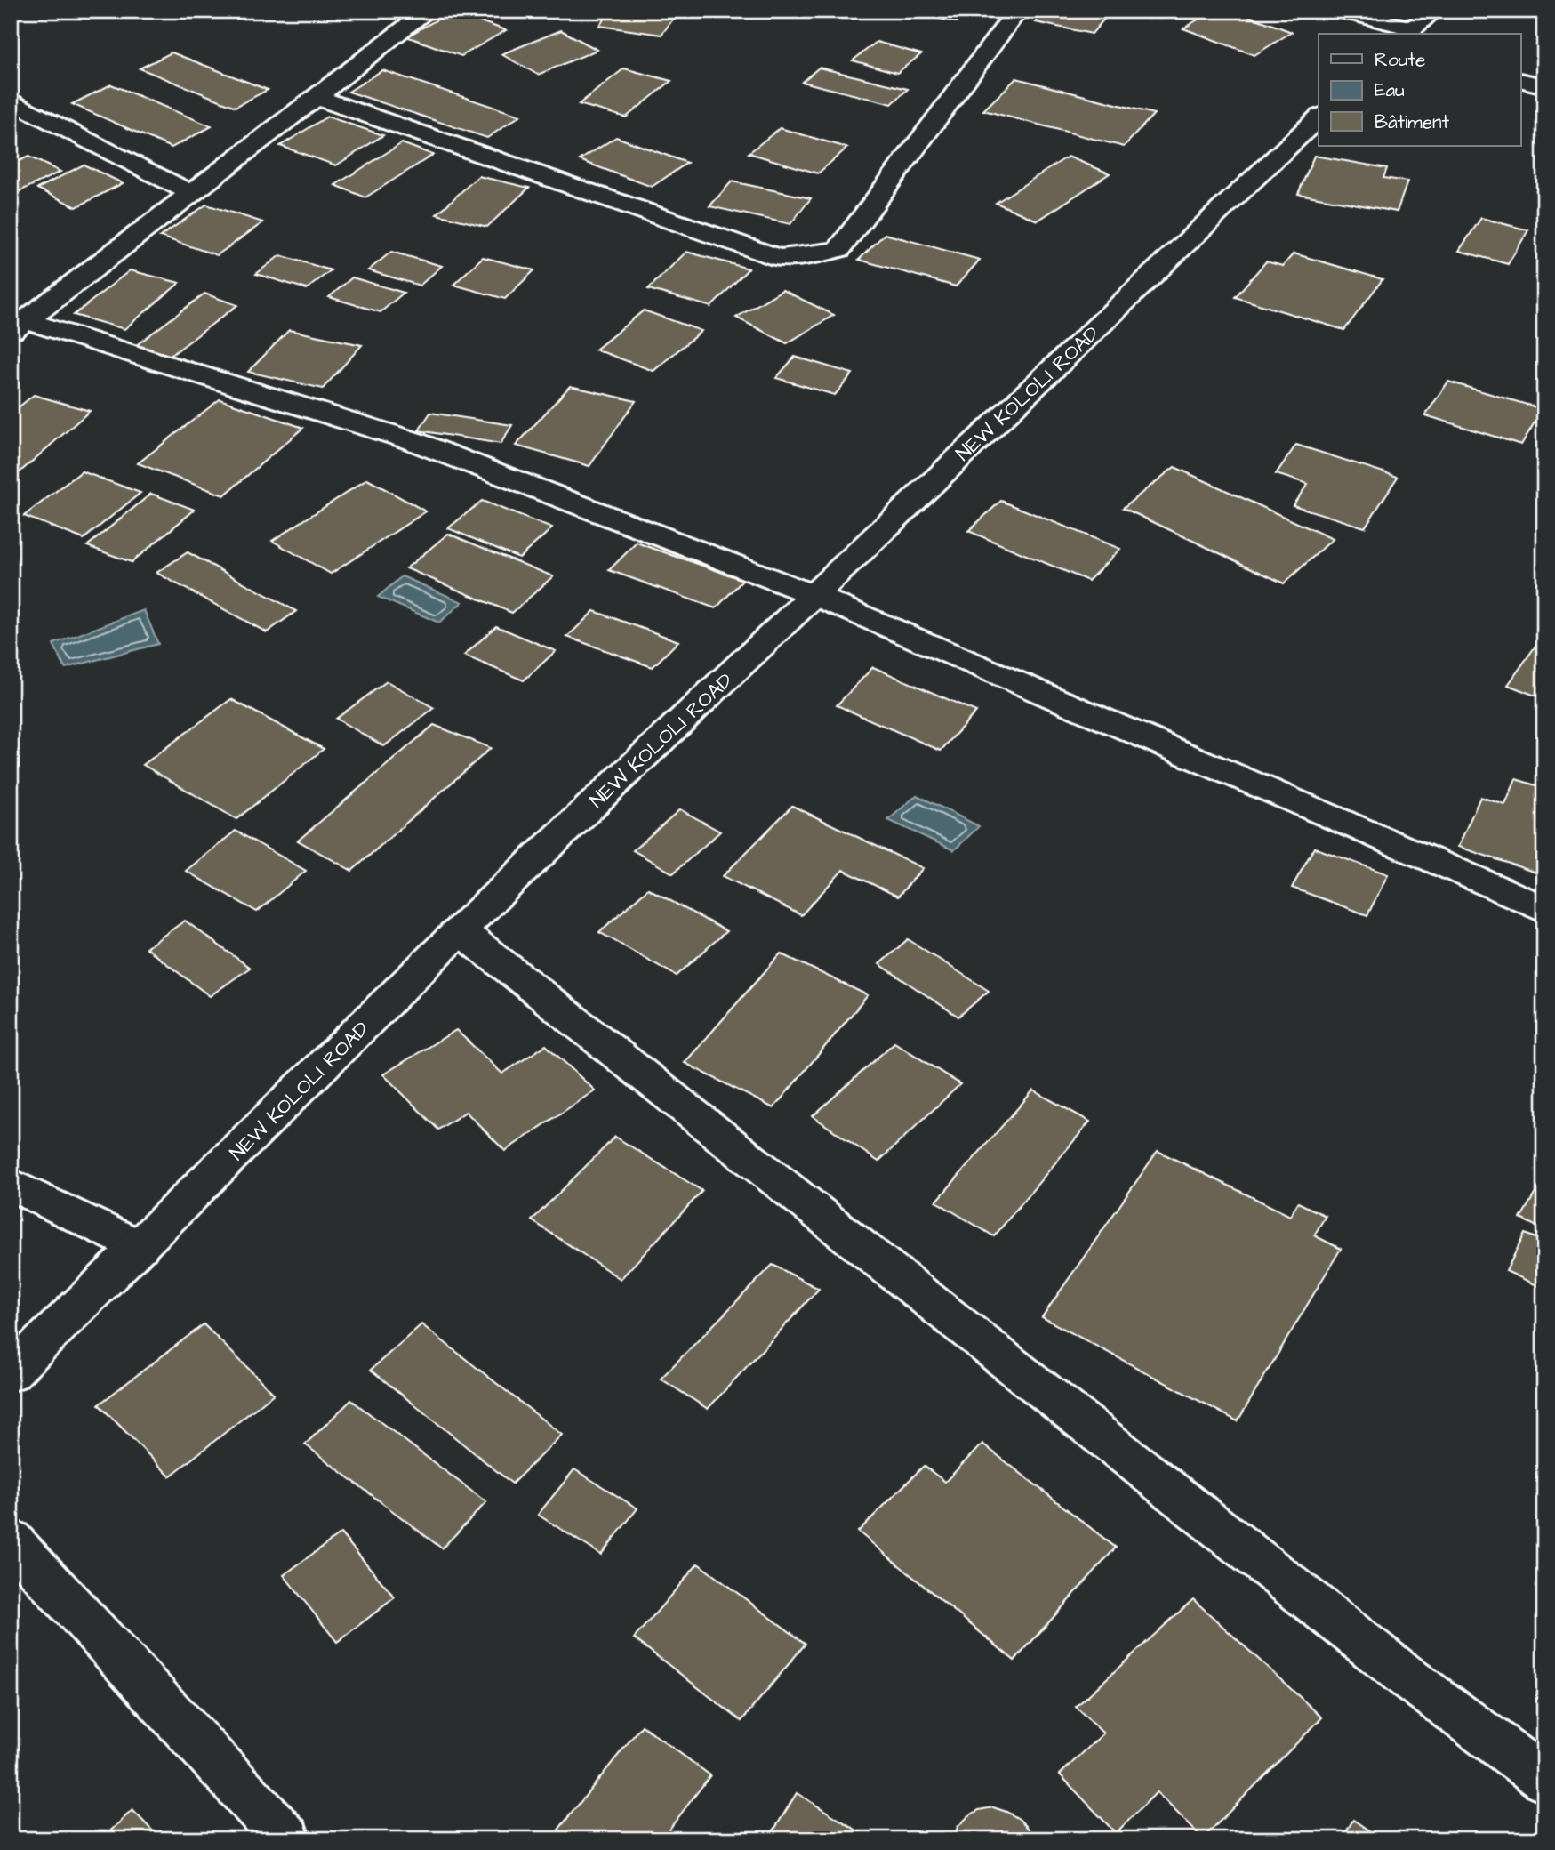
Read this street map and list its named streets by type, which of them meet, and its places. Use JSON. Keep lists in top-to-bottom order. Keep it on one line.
{"streets":{"street":["NEW KOLOLI ROAD"]},"legend":["Route","Eau","Bâtiment"]}
